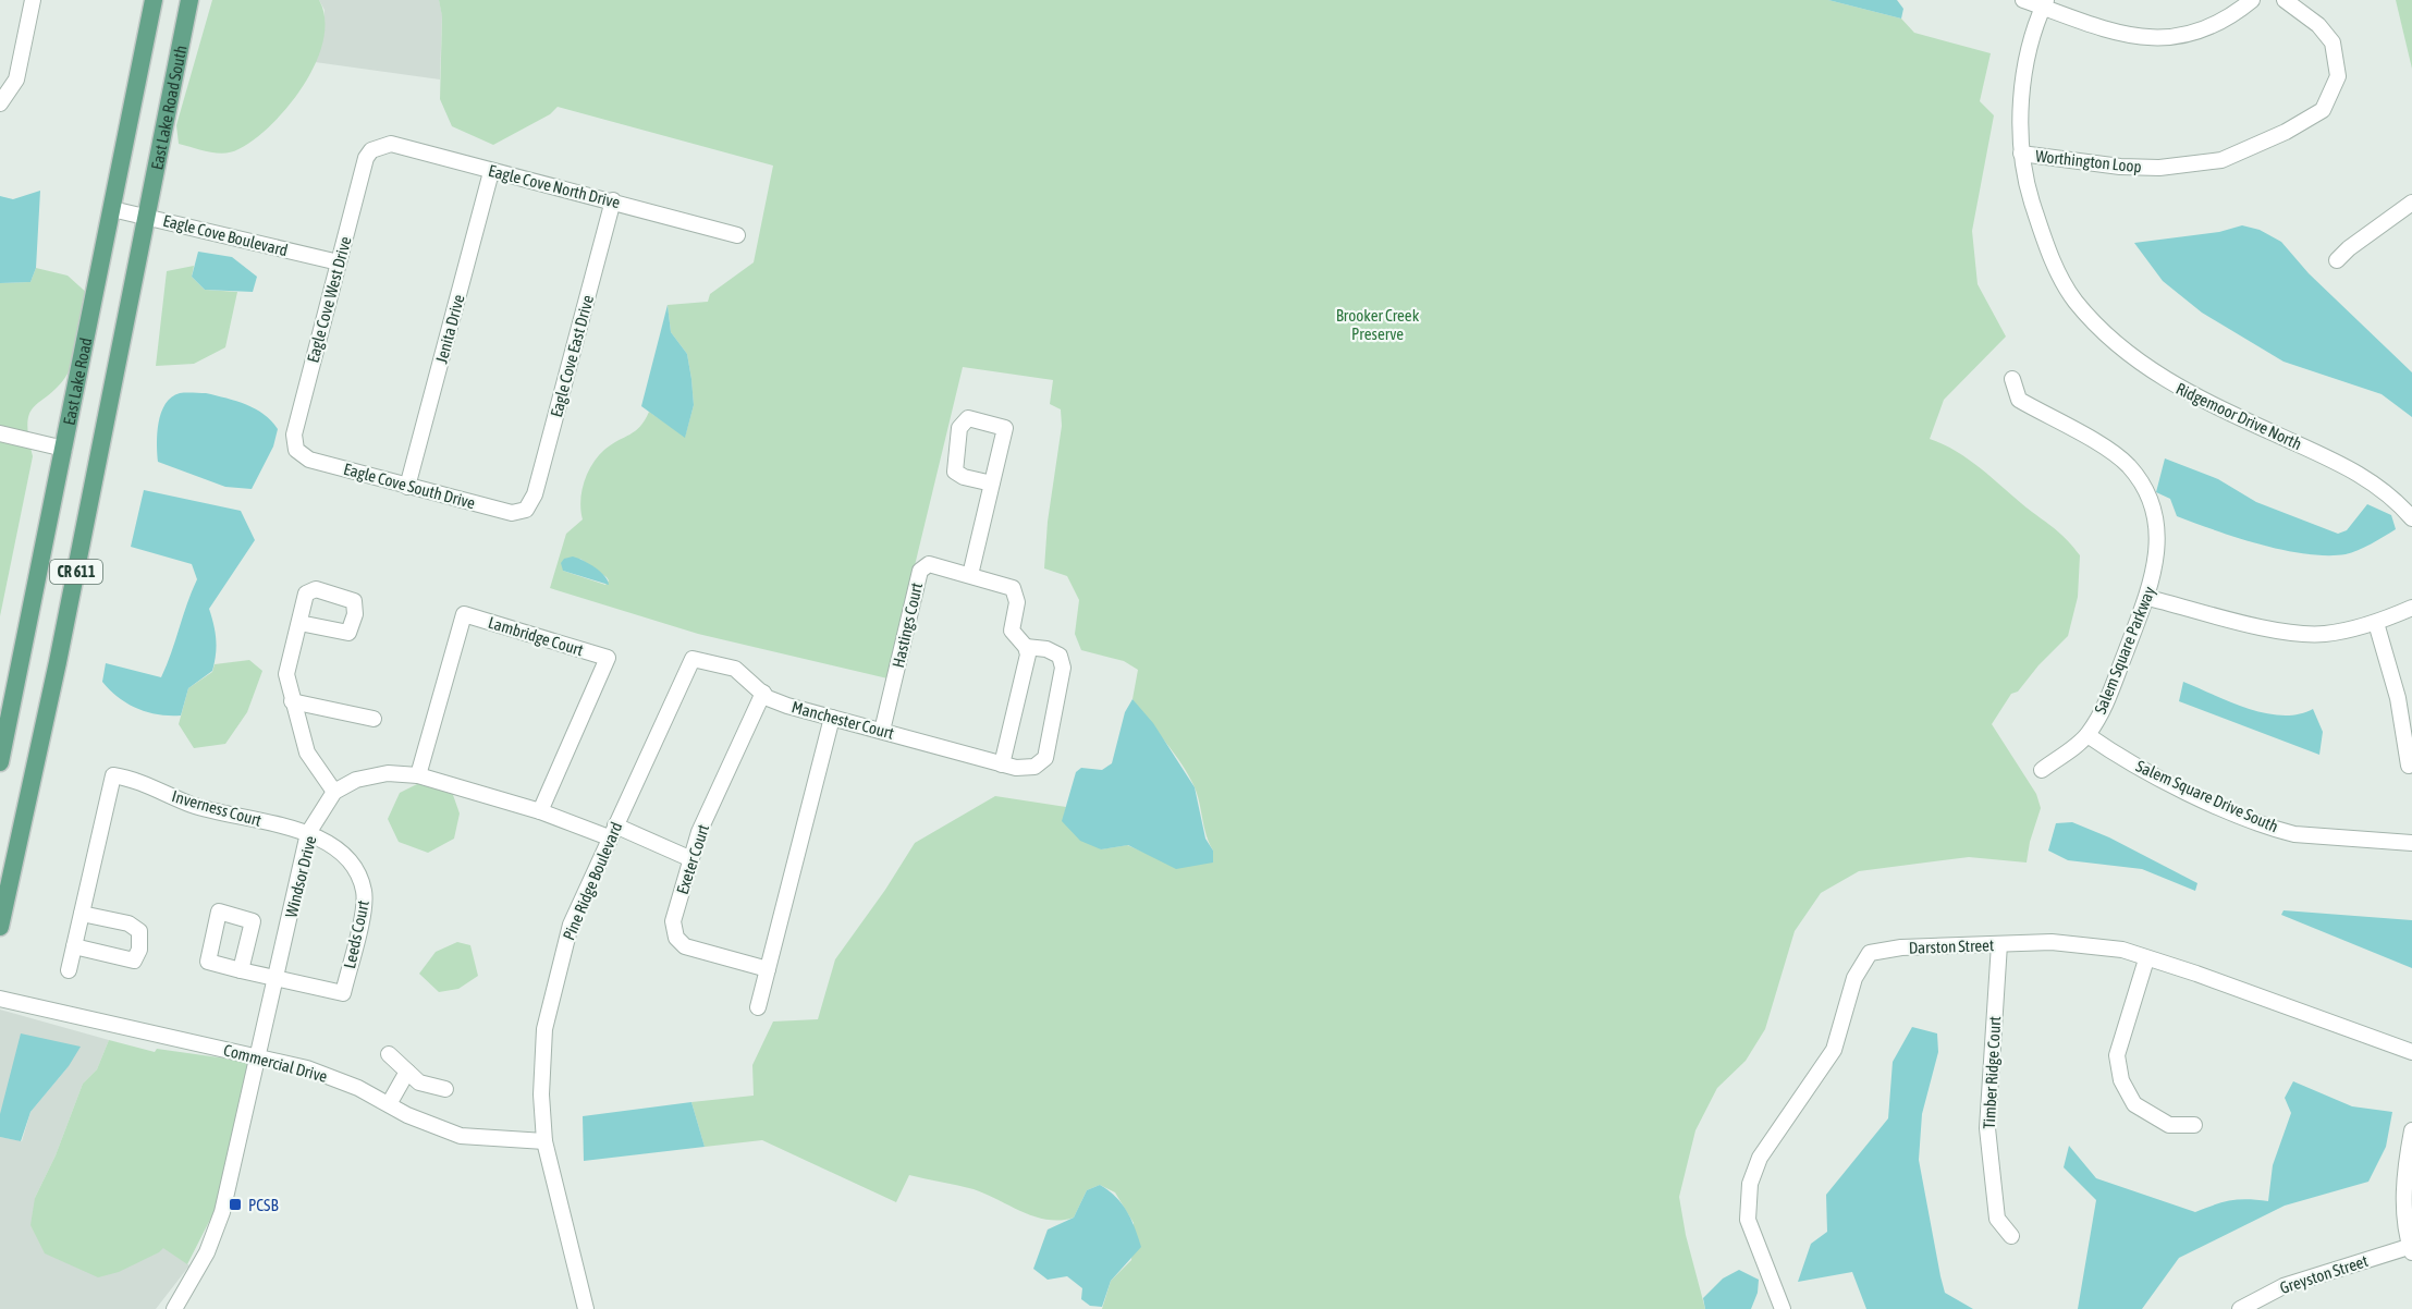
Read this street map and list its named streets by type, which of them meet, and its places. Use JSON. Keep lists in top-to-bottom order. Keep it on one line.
{"streets":{"main road":["East Lake Road South","East Lake Road","CR 611"],"street":["Worthington Loop","Eagle Cove North Drive","Eagle Cove Boulevard","Eagle Cove West Drive","Jenita Drive","Eagle Cove East Drive","Ridgemoor Drive North","Eagle Cove South Drive","Hastings Court","Lambridge Court","Salem Square Parkway","Manchester Court","Salem Square Drive South","Inverness Court","Exeter Court","Windsor Drive","Pine Ridge Boulevard","Leeds Court","Darston Street","Commercial Drive","Timber Ridge Court","Greyston Street"]},"crossings":[["East Lake Road South","Eagle Cove Boulevard"],["East Lake Road South","CR 611"],["Worthington Loop","Ridgemoor Drive North"],["Eagle Cove North Drive","Eagle Cove West Drive"],["Eagle Cove North Drive","Jenita Drive"],["Eagle Cove North Drive","Eagle Cove East Drive"],["Eagle Cove Boulevard","Eagle Cove West Drive"],["Eagle Cove Boulevard","East Lake Road"],["Eagle Cove Boulevard","CR 611"],["Eagle Cove West Drive","Eagle Cove South Drive"],["Jenita Drive","Eagle Cove South Drive"],["Eagle Cove East Drive","Eagle Cove South Drive"],["Hastings Court","Manchester Court"],["Salem Square Parkway","Salem Square Drive South"],["Manchester Court","Exeter Court"],["Manchester Court","Pine Ridge Boulevard"],["Inverness Court","Windsor Drive"],["Inverness Court","Leeds Court"],["Windsor Drive","Leeds Court"],["Windsor Drive","Commercial Drive"],["Pine Ridge Boulevard","Commercial Drive"],["Darston Street","Timber Ridge Court"]],"parks":["Brooker Creek Preserve"],"places":{"transit":["PCSB"]}}
